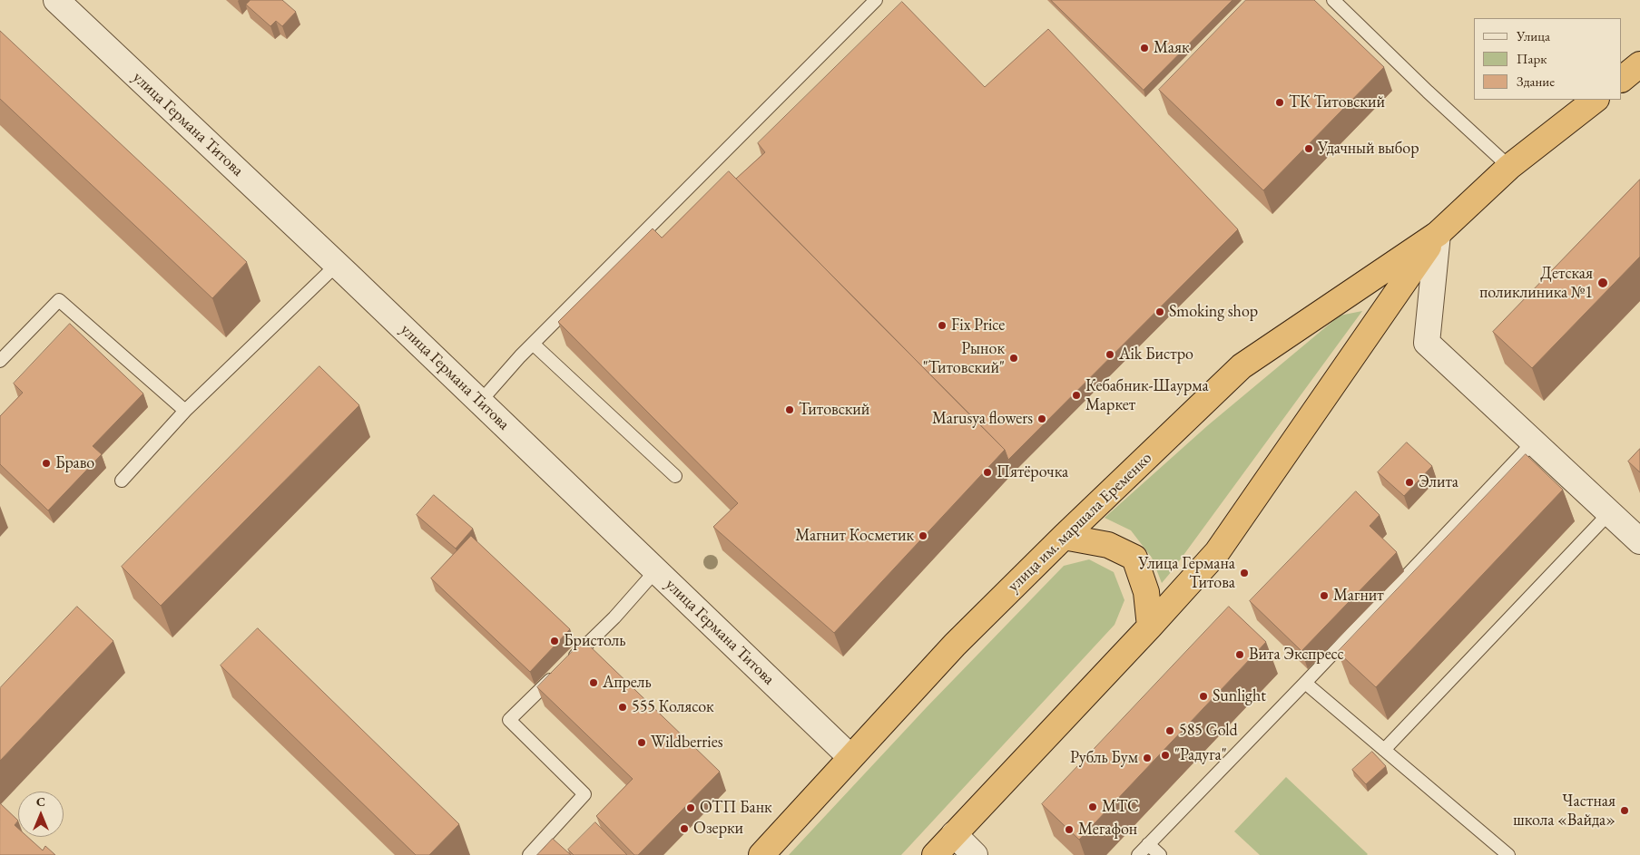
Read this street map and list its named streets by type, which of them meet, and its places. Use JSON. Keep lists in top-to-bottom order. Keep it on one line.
{"streets":{"highway":["улица им. маршала Еременко"],"street":["улица Германа Титова"]},"crossings":[["улица Германа Титова","улица им. маршала Еременко"]],"places":["Маяк","ТК Титовский","Удачный выбор","Детская поликлиника №1","Smoking shop","Fix Price","Aik Бистро","Рынок \"Титовский\"","Кебабник-Шаурма Маркет","Титовский","Marusya flowers","Браво","Пятёрочка","Элита","Магнит Косметик","Улица Германа Титова","Магнит","Бристоль","Вита Экспресс","Апрель","Sunlight","555 Колясок","585 Gold","Wildberries","\"Радуга\"","Рубль Бум","МТС","ОТП Банк","Частная школа «Вайда»","Озерки","Мегафон"],"legend":["Улица","Парк","Здание"],"north":"top"}
